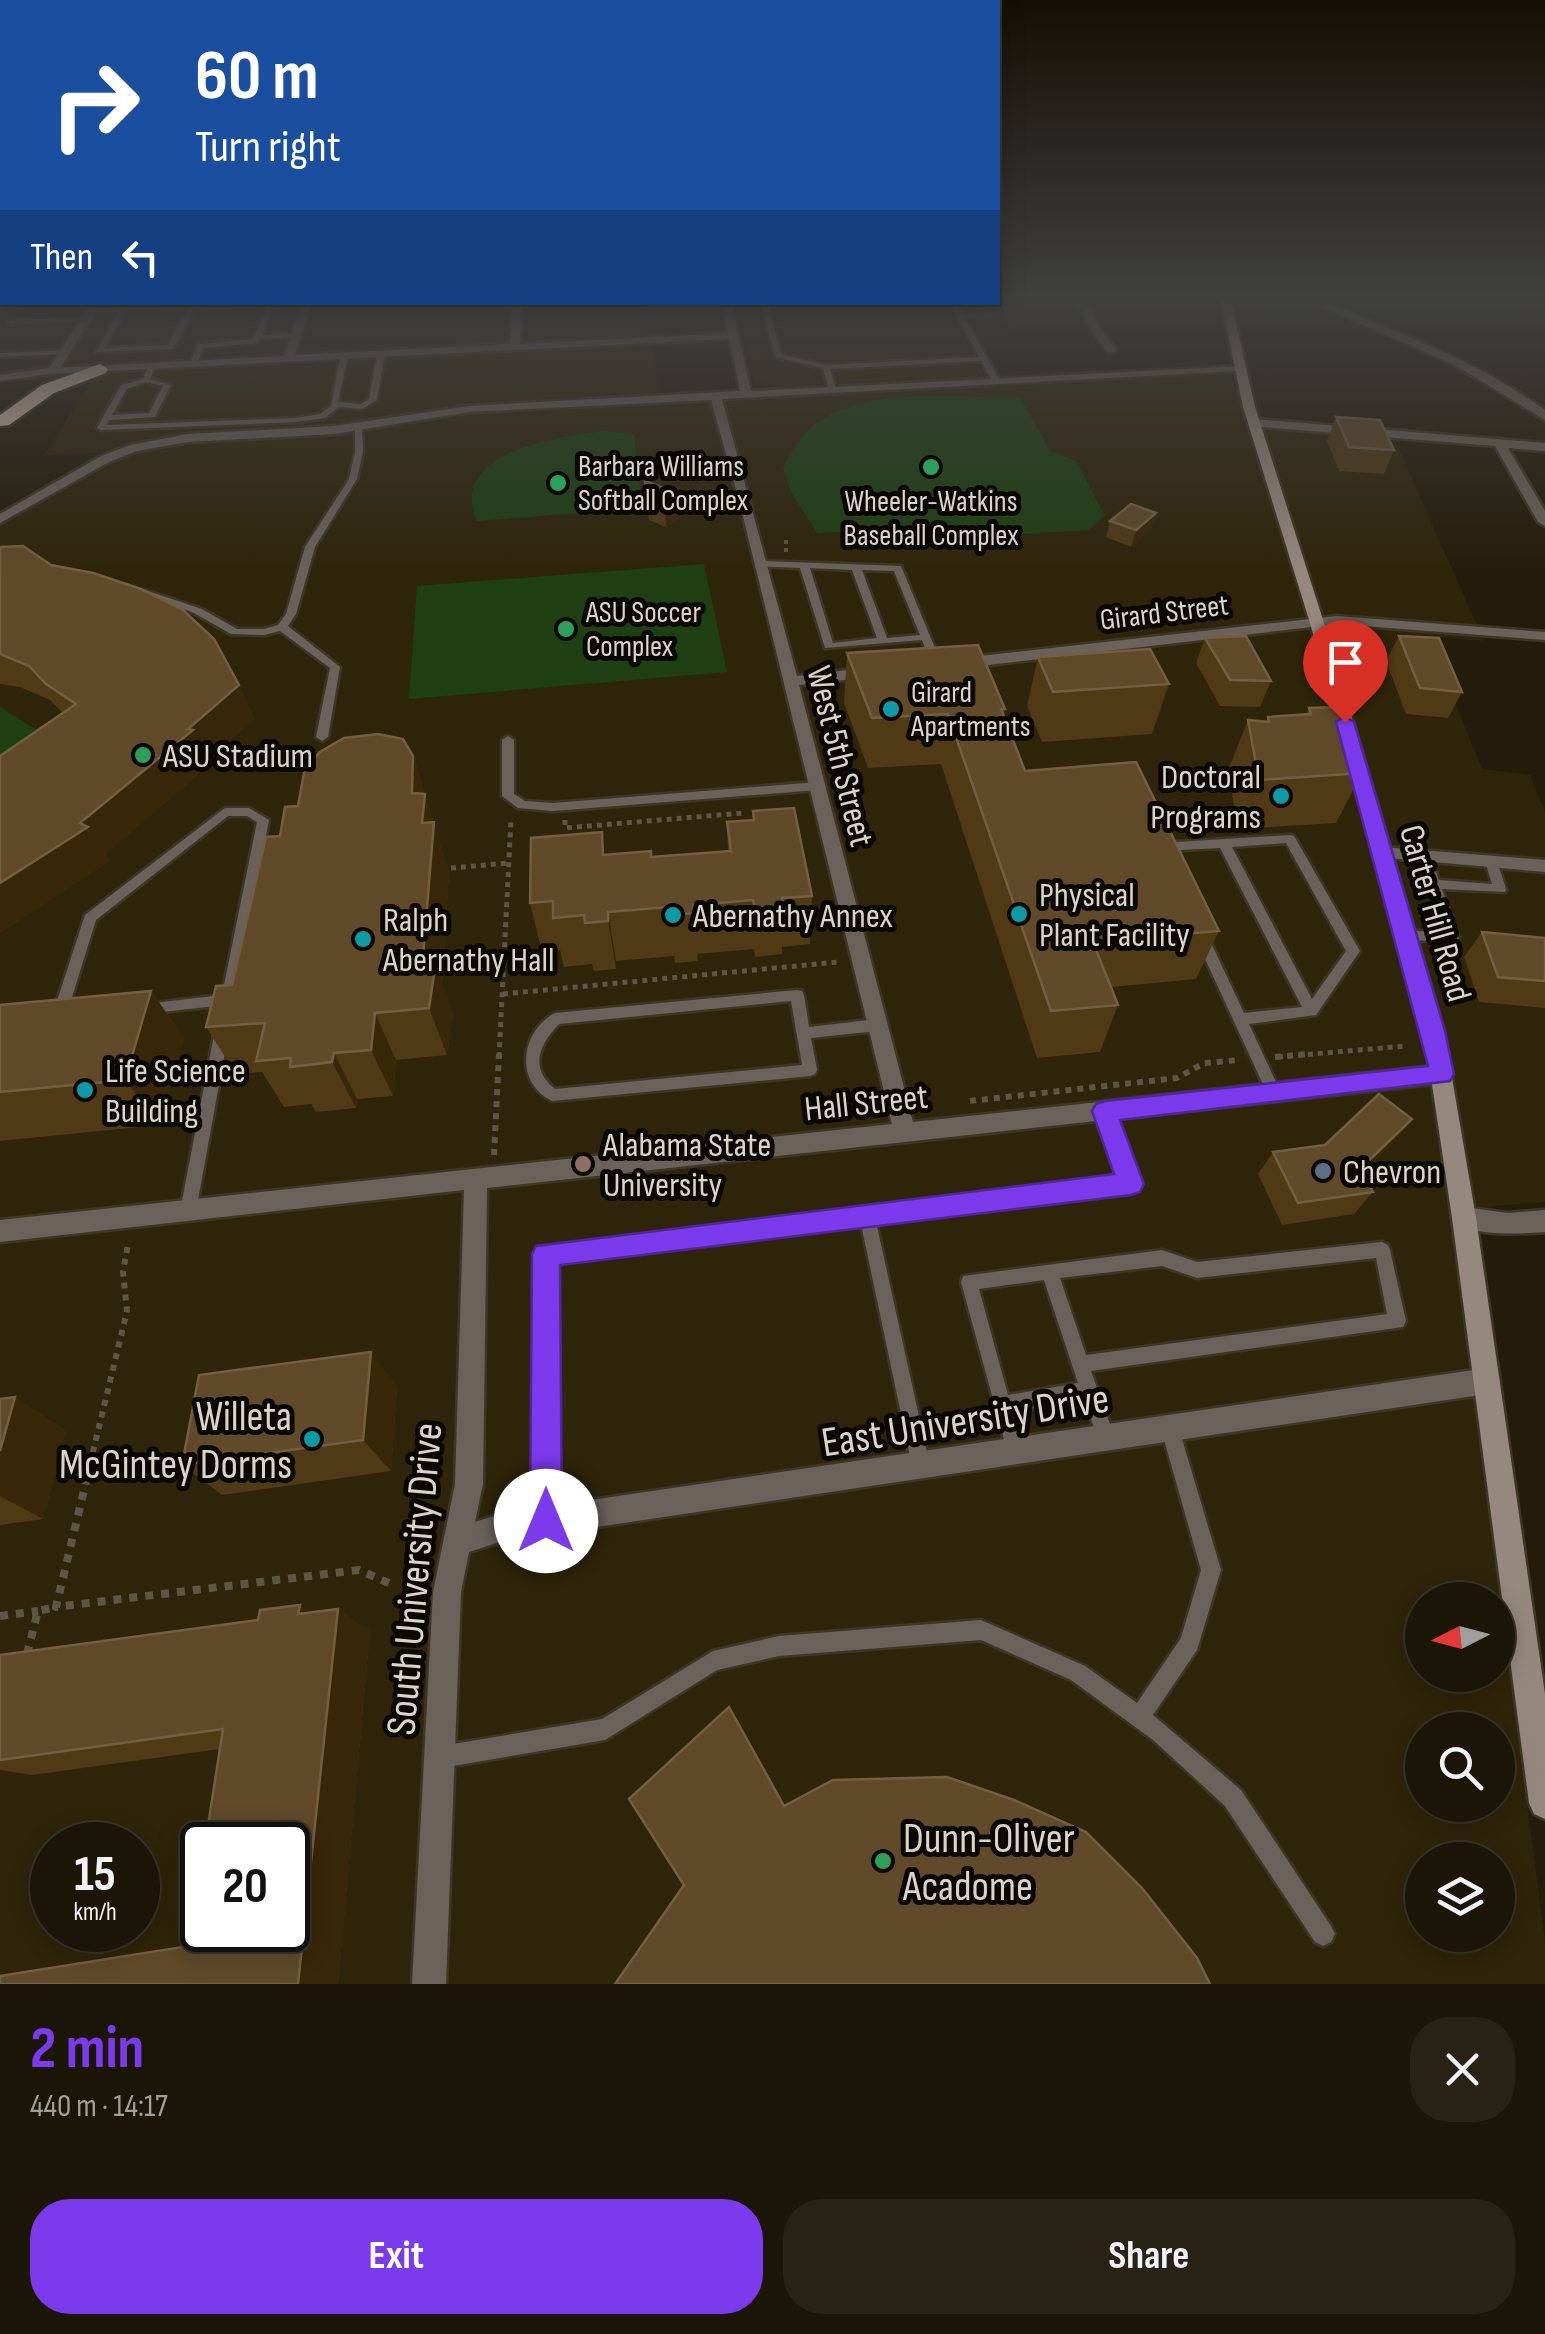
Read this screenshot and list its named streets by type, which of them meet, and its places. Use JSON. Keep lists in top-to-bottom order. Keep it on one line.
{"streets":{"main road":["Carter Hill Road"],"street":["Girard Street","West 5th Street","Hall Street","East University Drive","South University Drive"]},"crossings":[["Girard Street","Carter Hill Road"],["West 5th Street","Hall Street"],["Carter Hill Road","Hall Street"],["Carter Hill Road","East University Drive"],["Hall Street","South University Drive"],["East University Drive","South University Drive"]],"places":["Wheeler-Watkins Baseball Complex","Barbara Williams Softball Complex","ASU Soccer Complex","Girard Apartments","ASU Stadium","Doctoral Programs","Physical Plant Facility","Abernathy Annex","Ralph Abernathy Hall","Life Science Building","Alabama State University","Chevron","Willeta McGintey Dorms","Dunn-Oliver Acadome"],"north":"left","page":{"turn":["60 m","Turn right"],"then":"Then","speed":"15 km/h","limit":"20","heading":["2 min","440 m · 14:17"],"buttons":["Exit","Share"]}}
